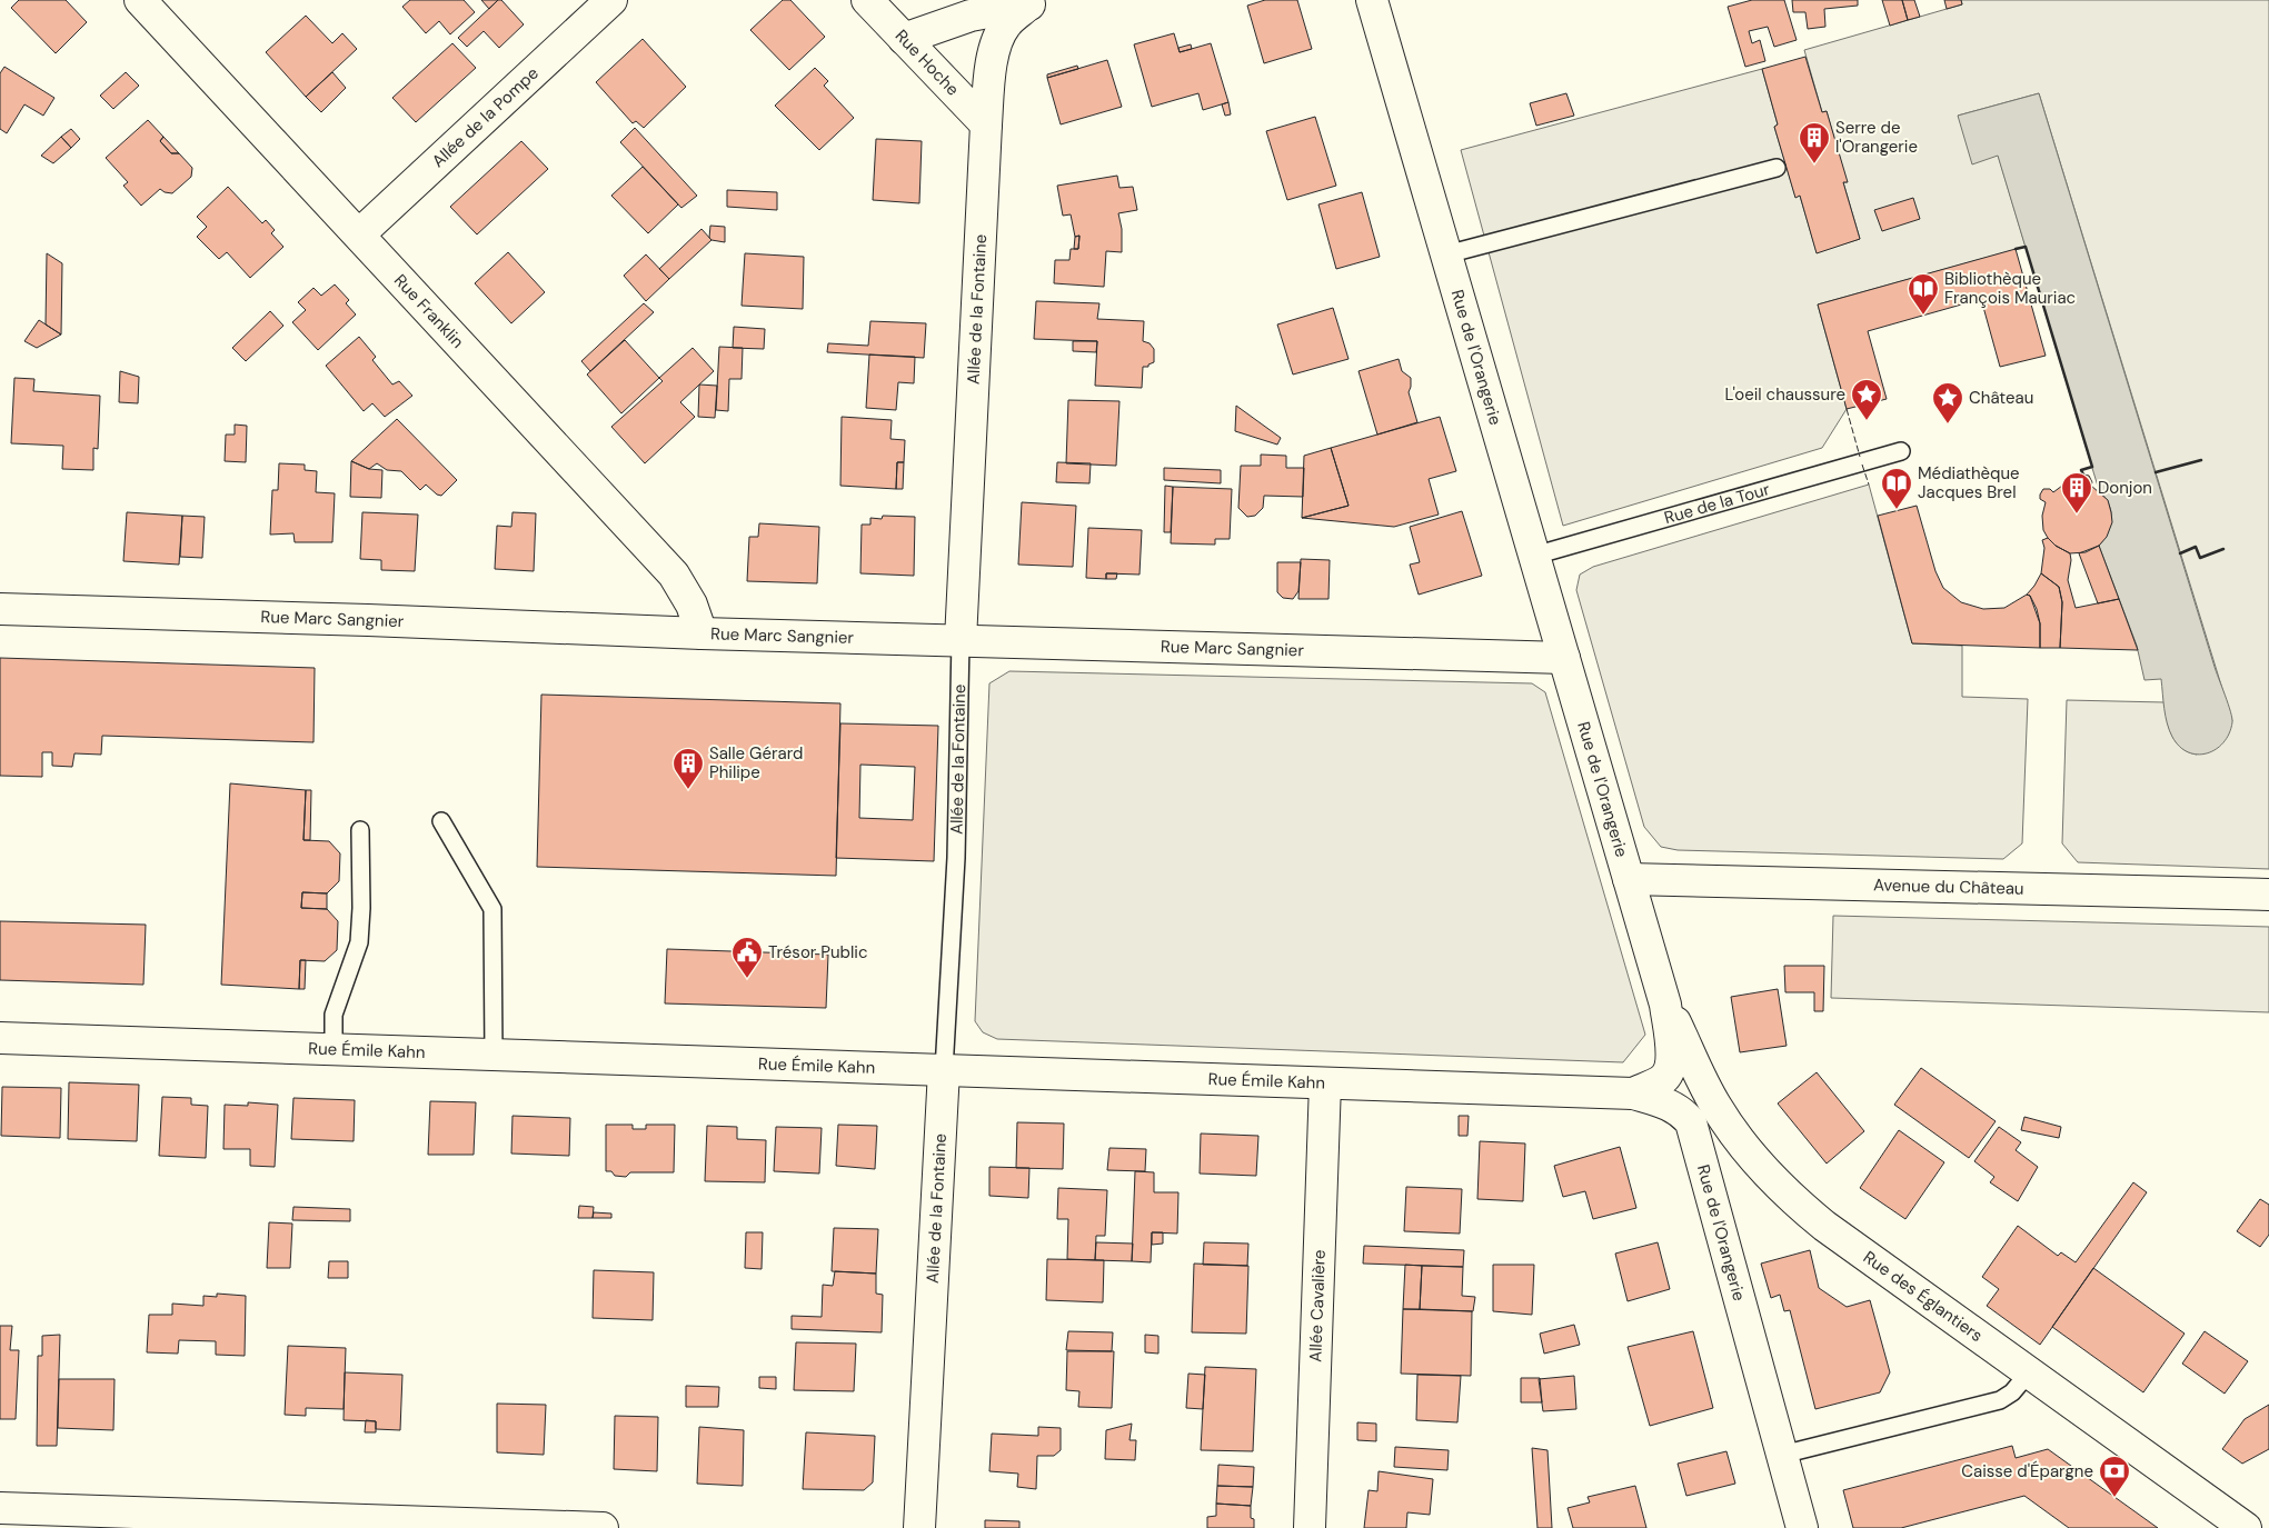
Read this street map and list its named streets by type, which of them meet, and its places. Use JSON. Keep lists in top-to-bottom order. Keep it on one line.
{"streets":{"street":["Rue Hoche","Allée de la Pompe","Allée de la Fontaine","Rue Franklin","Rue de l'Orangerie","Rue Marc Sangnier","Avenue du Château","Rue Émile Kahn","Rue des Églantiers","Allée Cavalière"],"lane":["Rue de la Tour"]},"crossings":[["Rue Hoche","Allée de la Fontaine"],["Allée de la Pompe","Rue Franklin"],["Allée de la Fontaine","Rue Marc Sangnier"],["Allée de la Fontaine","Rue Émile Kahn"],["Rue Franklin","Rue Marc Sangnier"],["Rue de l'Orangerie","Rue de la Tour"],["Rue de l'Orangerie","Rue Marc Sangnier"],["Rue de l'Orangerie","Avenue du Château"],["Rue de l'Orangerie","Rue Émile Kahn"],["Rue de l'Orangerie","Rue des Églantiers"],["Rue Émile Kahn","Allée Cavalière"]],"places":{"building":["Serre de l'Orangerie","Donjon","Salle Gérard Philipe"],"library":["Bibliothèque François Mauriac","Médiathèque Jacques Brel"],"place":["L'oeil chaussure","Château"],"public building":["Trésor Public"],"bank":["Caisse d'Épargne"]}}
